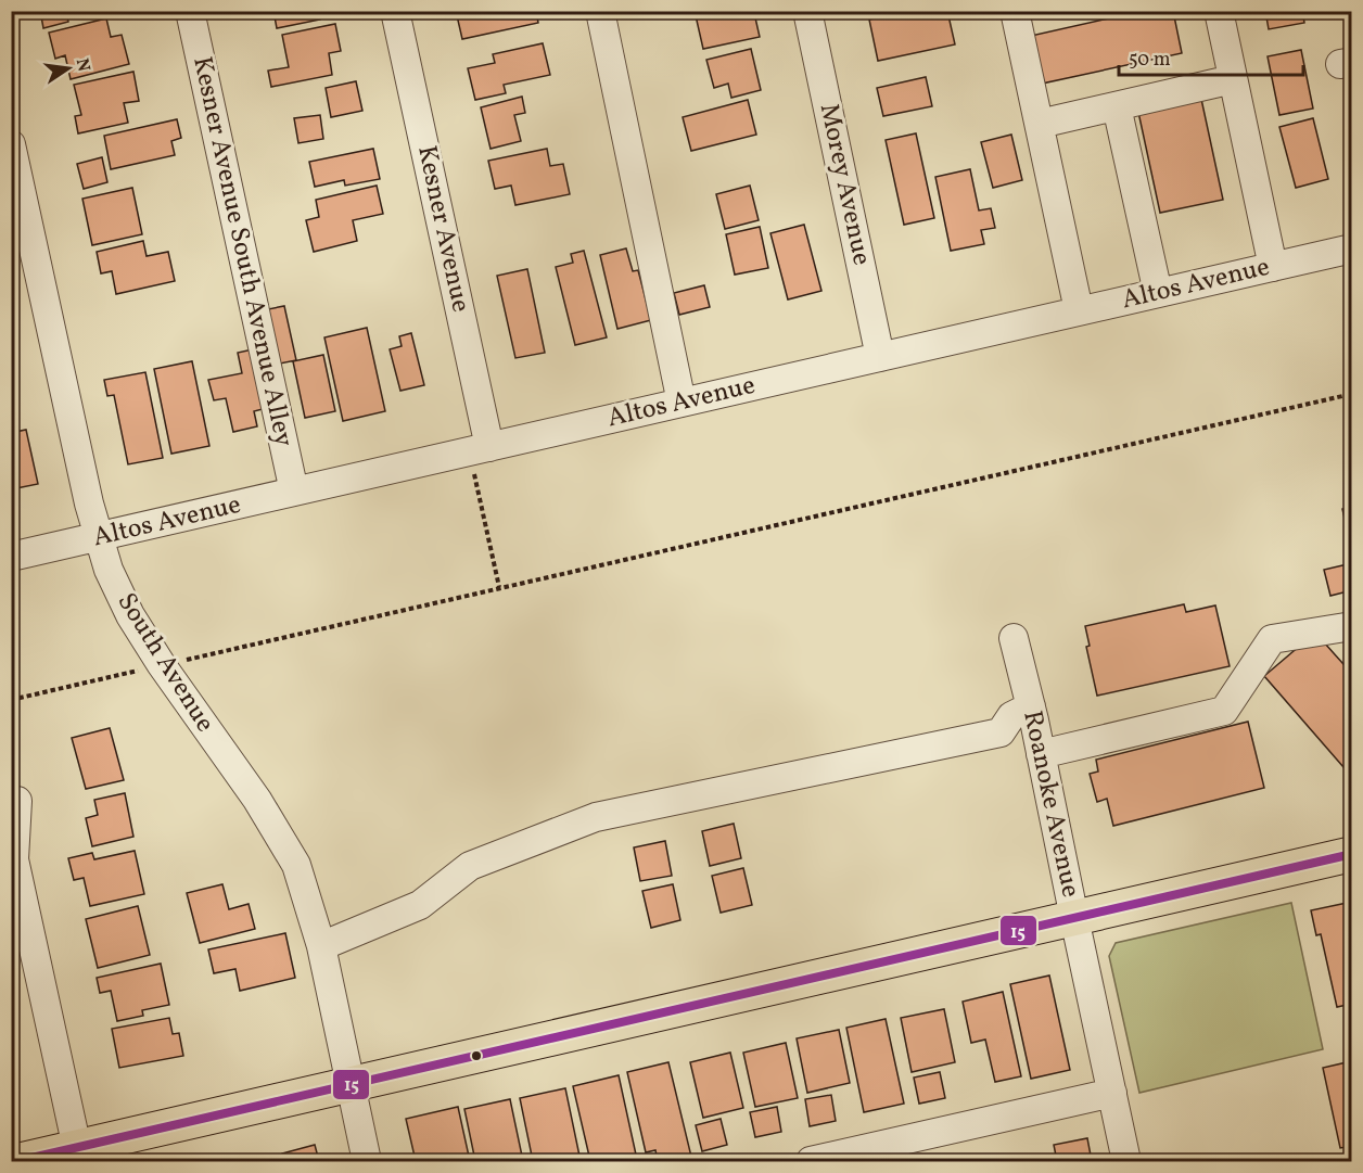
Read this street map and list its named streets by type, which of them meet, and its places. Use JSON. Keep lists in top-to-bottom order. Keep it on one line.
{"streets":{"street":["Morey Avenue","Kesner Avenue","Kesner Avenue South Avenue Alley","Altos Avenue","South Avenue","Roanoke Avenue"]},"crossings":[["Morey Avenue","Altos Avenue"],["Kesner Avenue","Altos Avenue"],["Kesner Avenue South Avenue Alley","Altos Avenue"],["Altos Avenue","South Avenue"]],"lines":["transit line 15"],"scale_bar":"50 m","north":"right"}
